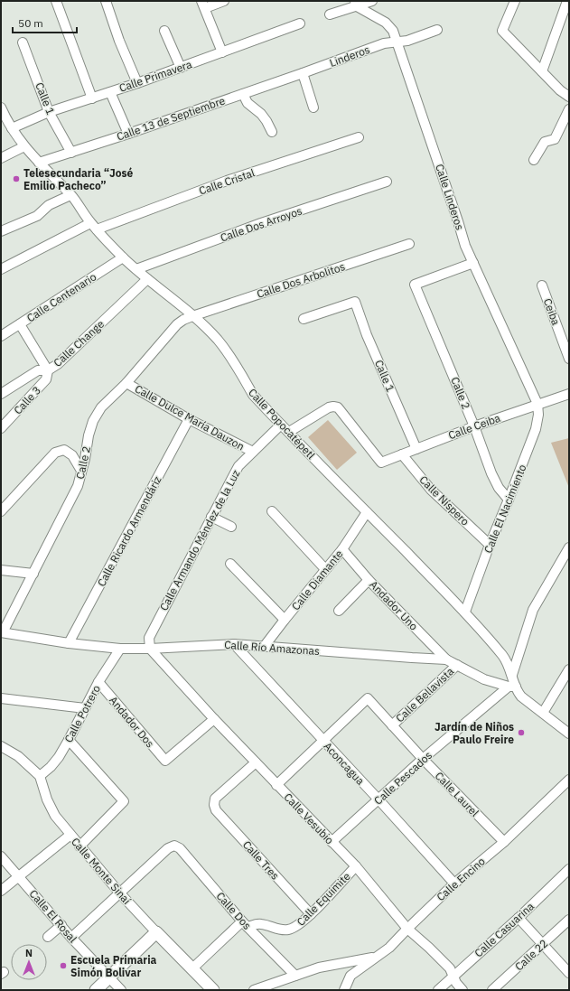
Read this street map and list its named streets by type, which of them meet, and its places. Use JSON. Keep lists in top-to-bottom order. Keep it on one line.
{"streets":{"main road":["Calle Monte Sinaí"],"street":["Linderos","Calle Primavera","Calle 1","Calle 13 de Septiembre","Calle Cristal","Calle Linderos","Calle Dos Arroyos","Calle Dos Arbolitos","Calle Centenario","Ceiba","Calle Change","Calle 2","Calle 3","Calle Dulce María Dauzon","Calle Popocatépetl","Calle Ceiba","Calle Níspero","Calle El Nacimiento","Calle Ricardo Armendáriz","Calle Armando Méndez de la Luz","Calle Diamante","Andador Uno","Calle Río Amazonas","Calle Bellavista","Calle Potrero","Andador Dos","Aconcagua","Calle Pescados","Calle Laurel","Calle Vesubio","Calle Tres","Calle Encino","Calle Equimite","Calle Dos","Calle El Rosal","Calle Casuarina","Calle 22"]},"crossings":[["Linderos","Calle 13 de Septiembre"],["Linderos","Calle Linderos"],["Calle Primavera","Calle 1"],["Calle Primavera","Calle Popocatépetl"],["Calle 1","Calle 13 de Septiembre"],["Calle 1","Calle Ceiba"],["Calle 13 de Septiembre","Calle Popocatépetl"],["Calle Cristal","Calle Popocatépetl"],["Calle Linderos","Calle 2"],["Calle Linderos","Calle Ceiba"],["Calle Linderos","Calle El Nacimiento"],["Calle Dos Arroyos","Calle Popocatépetl"],["Calle Dos Arbolitos","Calle 2"],["Calle Dos Arbolitos","Calle Popocatépetl"],["Calle Centenario","Calle Popocatépetl"],["Calle Change","Calle 3"],["Calle Change","Calle Popocatépetl"],["Calle 2","Calle Dulce María Dauzon"],["Calle 2","Calle Popocatépetl"],["Calle 2","Calle Ceiba"],["Calle 2","Calle El Nacimiento"],["Calle 2","Calle Río Amazonas"],["Calle Dulce María Dauzon","Calle Ricardo Armendáriz"],["Calle Dulce María Dauzon","Calle Armando Méndez de la Luz"],["Calle Popocatépetl","Calle Ceiba"],["Calle Popocatépetl","Calle El Nacimiento"],["Calle Popocatépetl","Calle Armando Méndez de la Luz"],["Calle Popocatépetl","Calle Diamante"],["Calle Popocatépetl","Calle Río Amazonas"],["Calle Popocatépetl","Calle Pescados"],["Calle Ceiba","Calle Níspero"],["Calle Ceiba","Calle El Nacimiento"],["Calle Níspero","Calle El Nacimiento"],["Calle Ricardo Armendáriz","Calle Río Amazonas"],["Calle Armando Méndez de la Luz","Calle Río Amazonas"],["Calle Armando Méndez de la Luz","Calle Vesubio"],["Calle Diamante","Andador Uno"],["Calle Diamante","Calle Río Amazonas"],["Andador Uno","Calle Río Amazonas"],["Calle Río Amazonas","Calle Bellavista"],["Calle Río Amazonas","Calle Potrero"],["Calle Río Amazonas","Aconcagua"],["Calle Río Amazonas","Calle Pescados"],["Calle Río Amazonas","Calle Vesubio"],["Calle Bellavista","Calle Laurel"],["Calle Potrero","Andador Dos"],["Calle Potrero","Calle Monte Sinaí"],["Andador Dos","Calle Vesubio"],["Aconcagua","Calle Pescados"],["Aconcagua","Calle Laurel"],["Aconcagua","Calle Encino"],["Calle Pescados","Calle Laurel"],["Calle Pescados","Calle Vesubio"],["Calle Laurel","Calle Encino"],["Calle Vesubio","Calle Tres"],["Calle Vesubio","Calle Encino"],["Calle Vesubio","Calle Equimite"],["Calle Vesubio","Calle Casuarina"],["Calle Tres","Calle Equimite"],["Calle Monte Sinaí","Calle Dos"],["Calle Equimite","Calle Dos"]],"places":["Telesecundaria “José Emilio Pacheco”","Jardín de Niños Paulo Freire","Escuela Primaria Simón Bolivar"],"scale_bar":"50 m","north":"top"}
